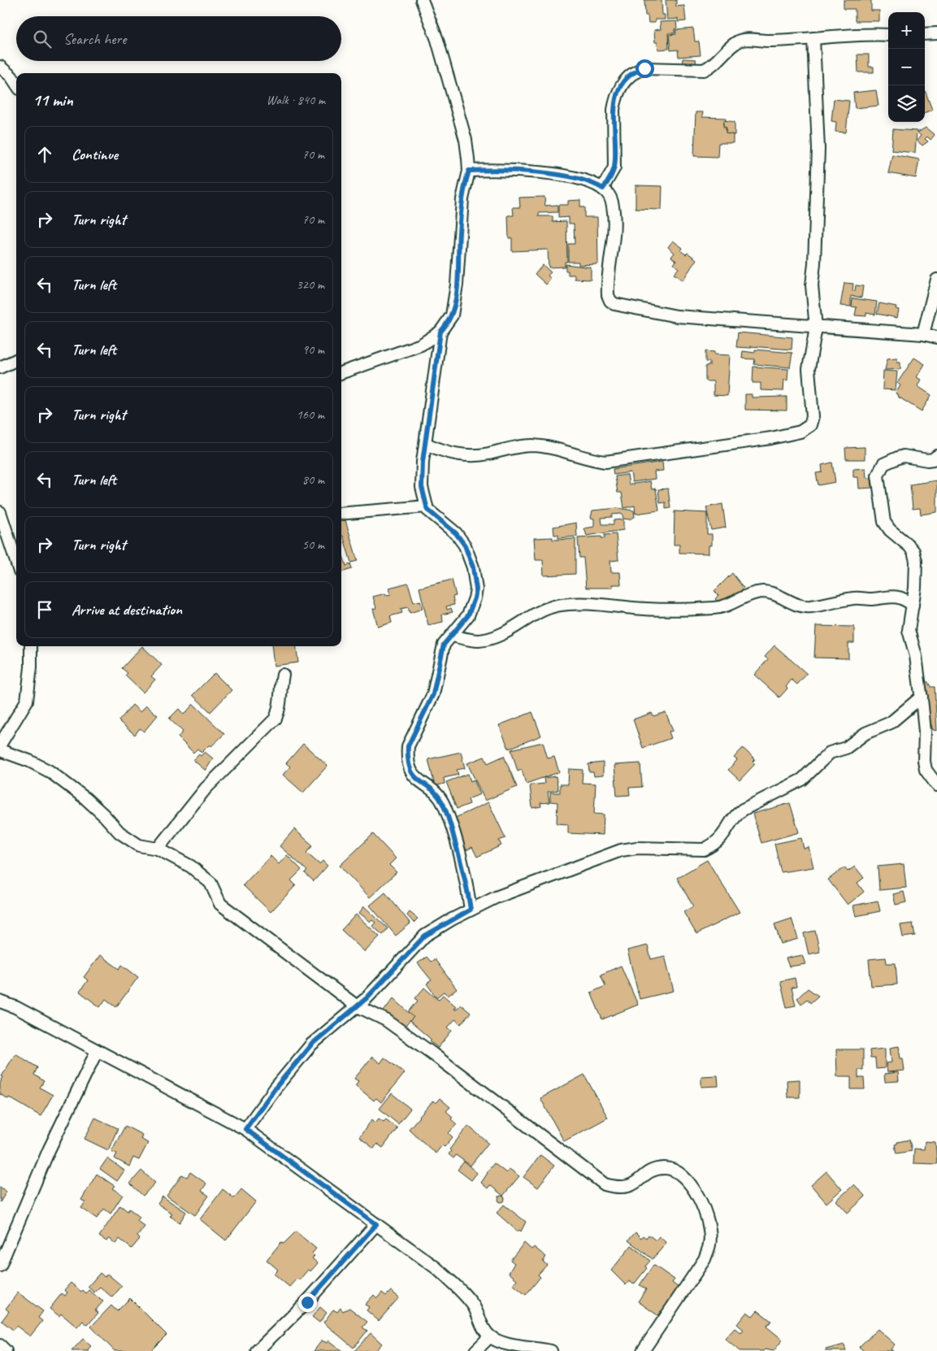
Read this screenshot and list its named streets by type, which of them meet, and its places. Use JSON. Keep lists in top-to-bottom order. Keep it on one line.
{"page":{"map_buttons":["+","−"],"search":"Search here","heading":["11 min","Walk · 840 m"],"list":[["Continue","70 m"],["Turn right","70 m"],["Turn left","320 m"],["Turn left","90 m"],["Turn right","160 m"],["Turn left","80 m"],["Turn right","50 m"],"Arrive at destination"]}}
